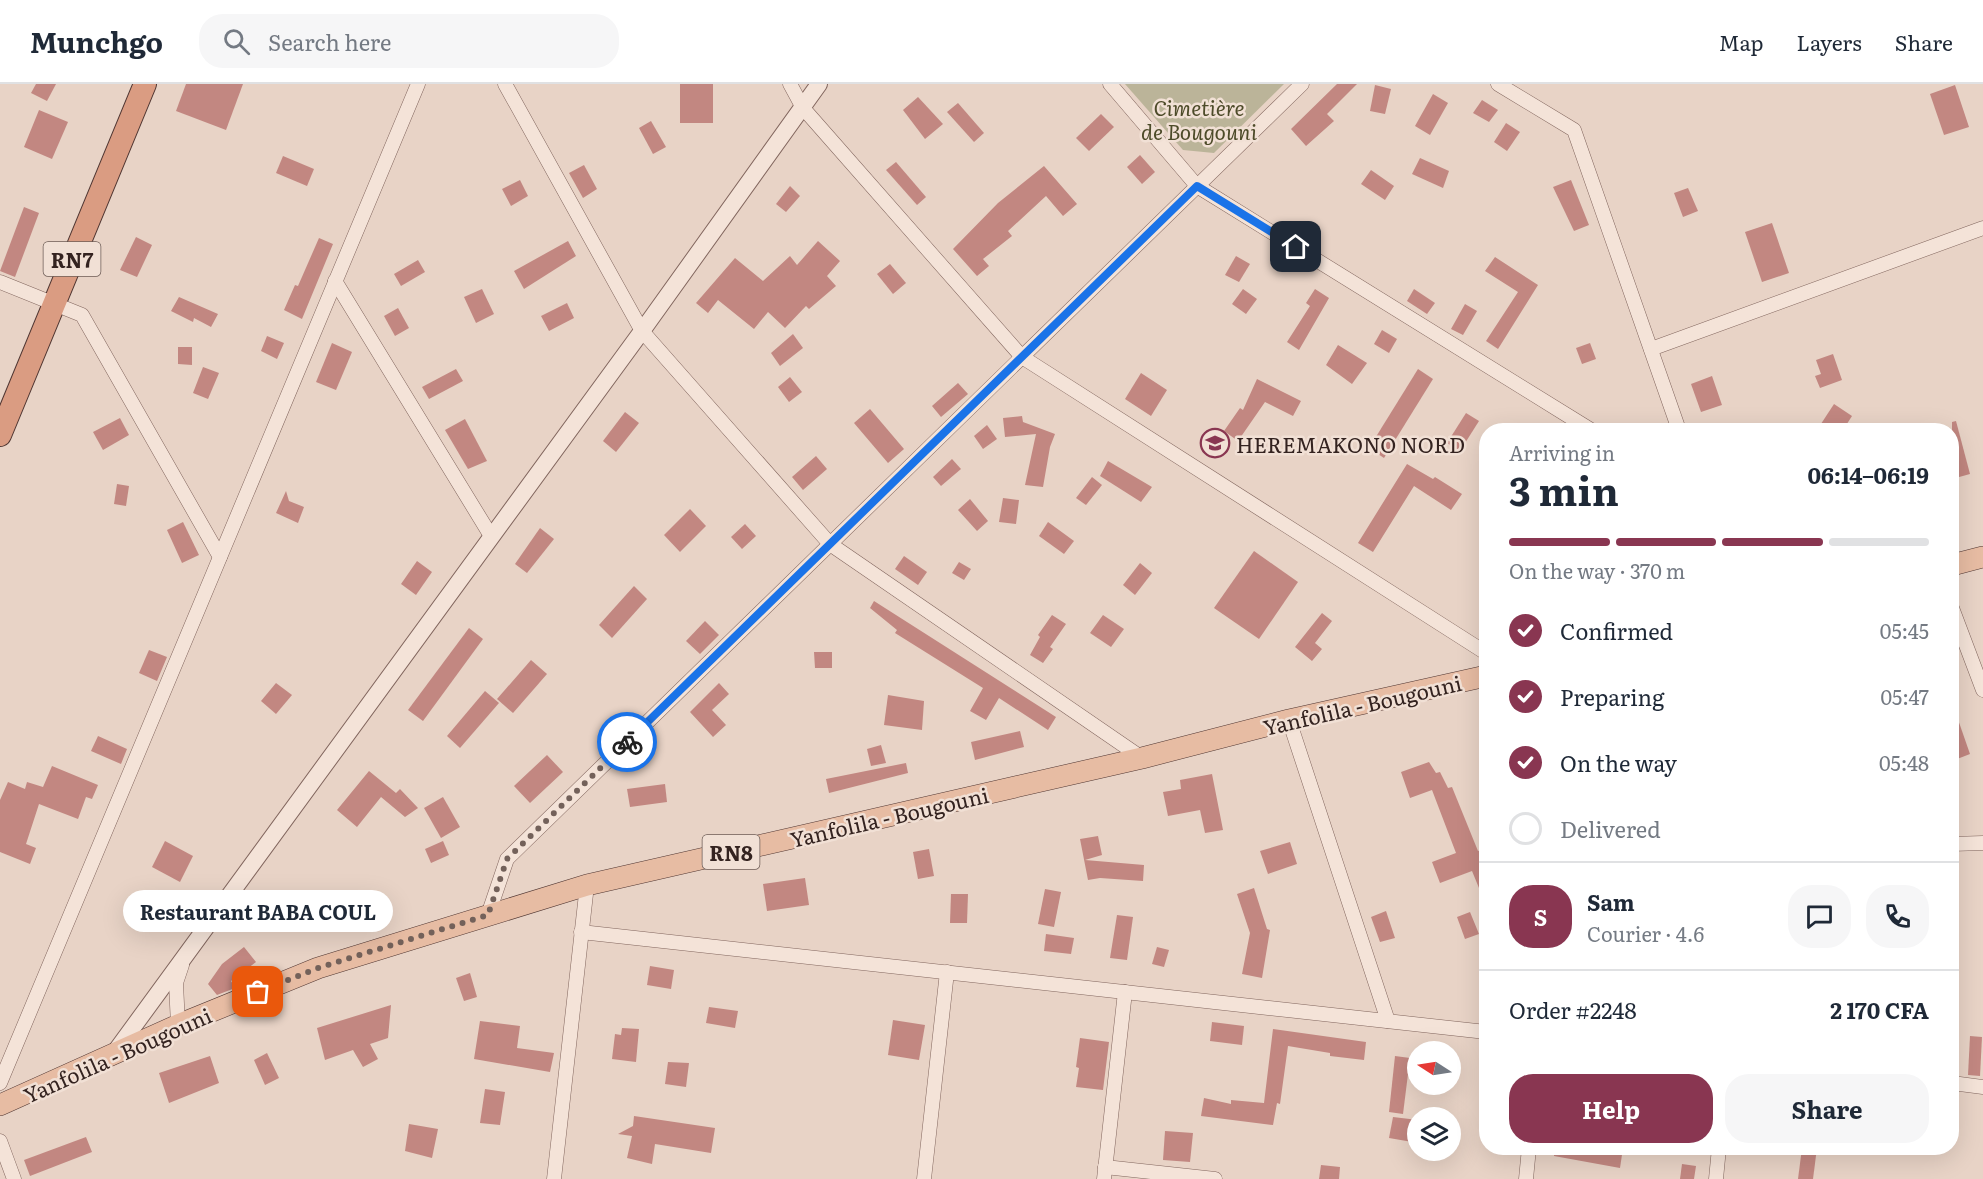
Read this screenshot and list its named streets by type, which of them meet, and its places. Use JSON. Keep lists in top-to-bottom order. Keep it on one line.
{"streets":{"highway":["RN7"],"main road":["Yanfolila - Bougouni","RN8"]},"parks":["Cimetière de Bougouni"],"places":{"school or university":["HEREMAKONO NORD"],"other":["Restaurant BABA COUL"]},"north":"left","page":{"header":"Munchgo","search":"Search here","nav":["Map","Layers","Share"],"heading":["3 min","Arriving in","06:14–06:19"],"panel":["Sam","Courier · 4.6","Order #2248","2 170 CFA"],"bar":"On the way · 370 m","list":[["Confirmed","05:45"],["Preparing","05:47"],["On the way","05:48"],"Delivered"],"round":"S","bubble":"Restaurant BABA COUL","buttons":["Help","Share"]}}
